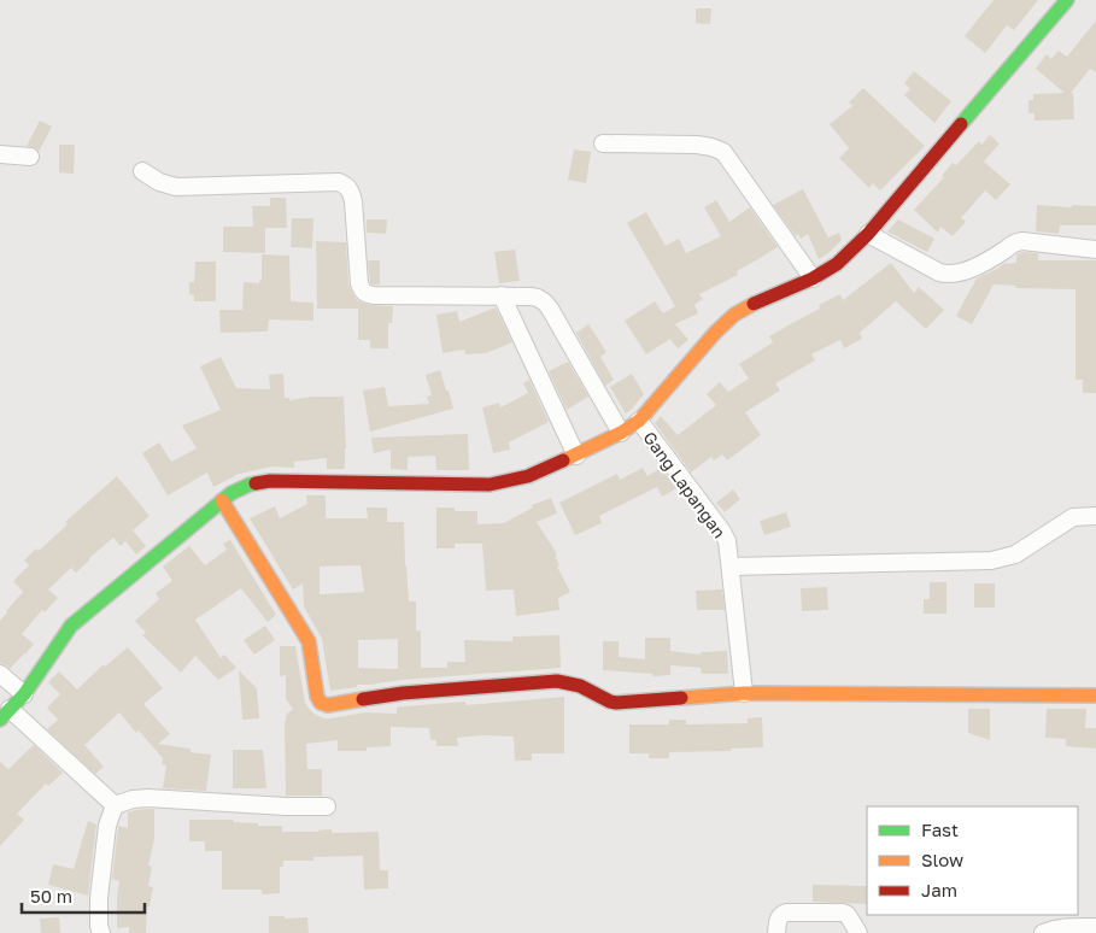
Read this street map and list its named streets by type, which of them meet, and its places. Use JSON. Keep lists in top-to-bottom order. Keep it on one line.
{"streets":{"street":["Gang Lapangan"]},"legend":["Fast","Slow","Jam"],"scale_bar":"50 m"}
